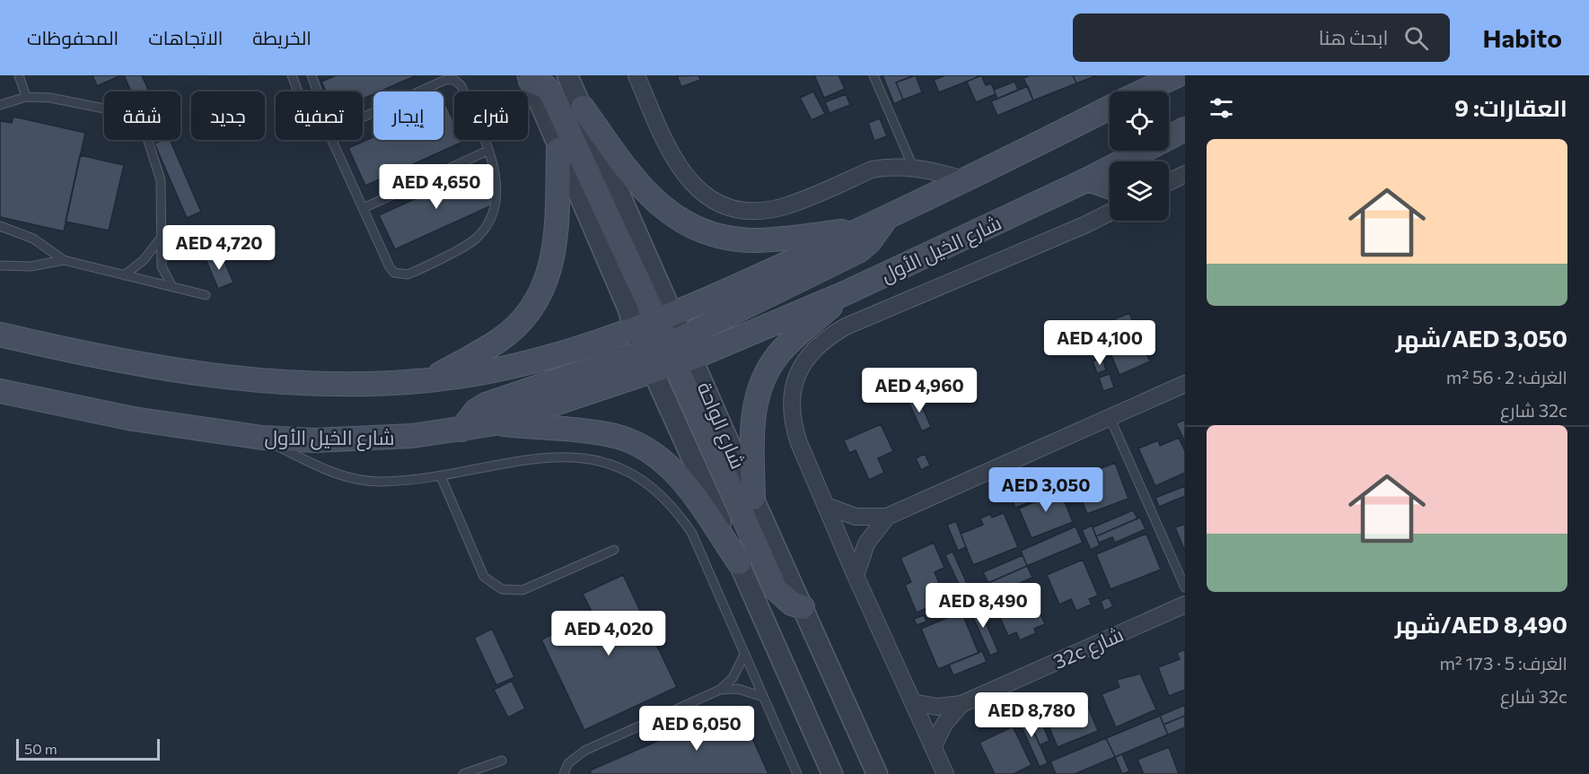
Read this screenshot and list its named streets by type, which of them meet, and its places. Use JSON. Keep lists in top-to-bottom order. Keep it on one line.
{"streets":{"main road":["شارع الخيل الأول"],"street":["شارع الواحة","32c شارع"]},"crossings":[["شارع الخيل الأول","شارع الواحة"]],"scale_bar":"50 m","page":{"header":"Habito","search":"ابحث هنا","nav":["الخريطة","الاتجاهات","المحفوظات"],"heading":"العقارات: 9","chip":["شراء","إيجار","تصفية","جديد","شقة"],"list":[{"name":"AED 3,050/شهر","note":"الغرف: 2 · 56 m² · 32c شارع"},{"name":"AED 8,490/شهر","note":"الغرف: 5 · 173 m² · 32c شارع"}],"price":["AED 4,650","AED 4,720","AED 4,100","AED 4,960","AED 3,050","AED 8,490","AED 4,020","AED 8,780","AED 6,050"],"scale":"50 m"}}
